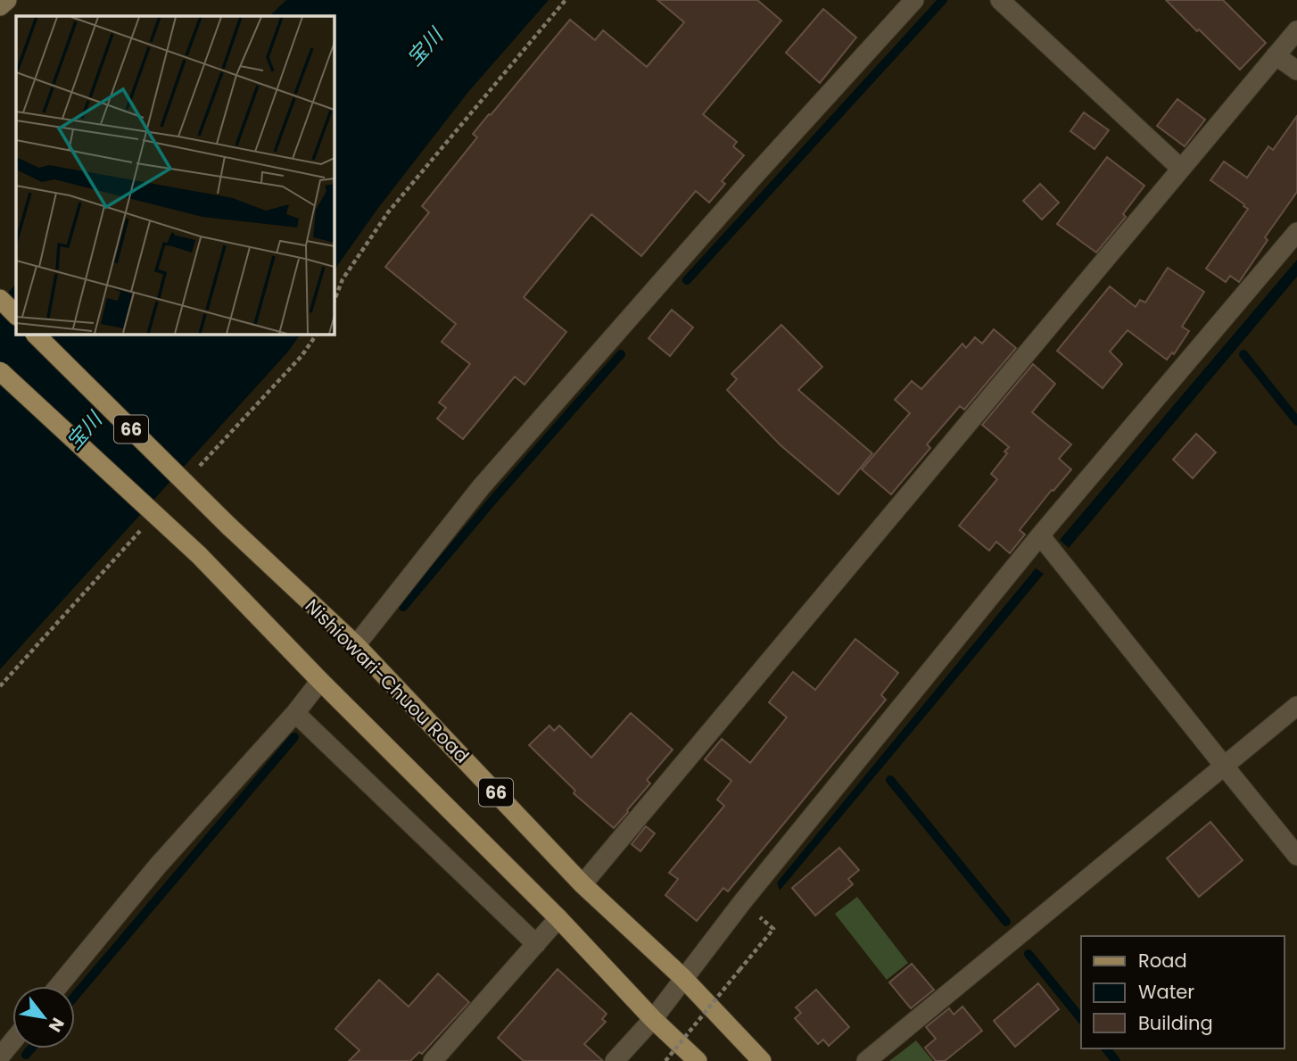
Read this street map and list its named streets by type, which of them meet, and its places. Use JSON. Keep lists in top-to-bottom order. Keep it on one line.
{"streets":{"main road":["66","Nishiowari-Chuou Road"]},"water":["宝川"],"legend":["Road","Water","Building"],"north":"bottom right"}
